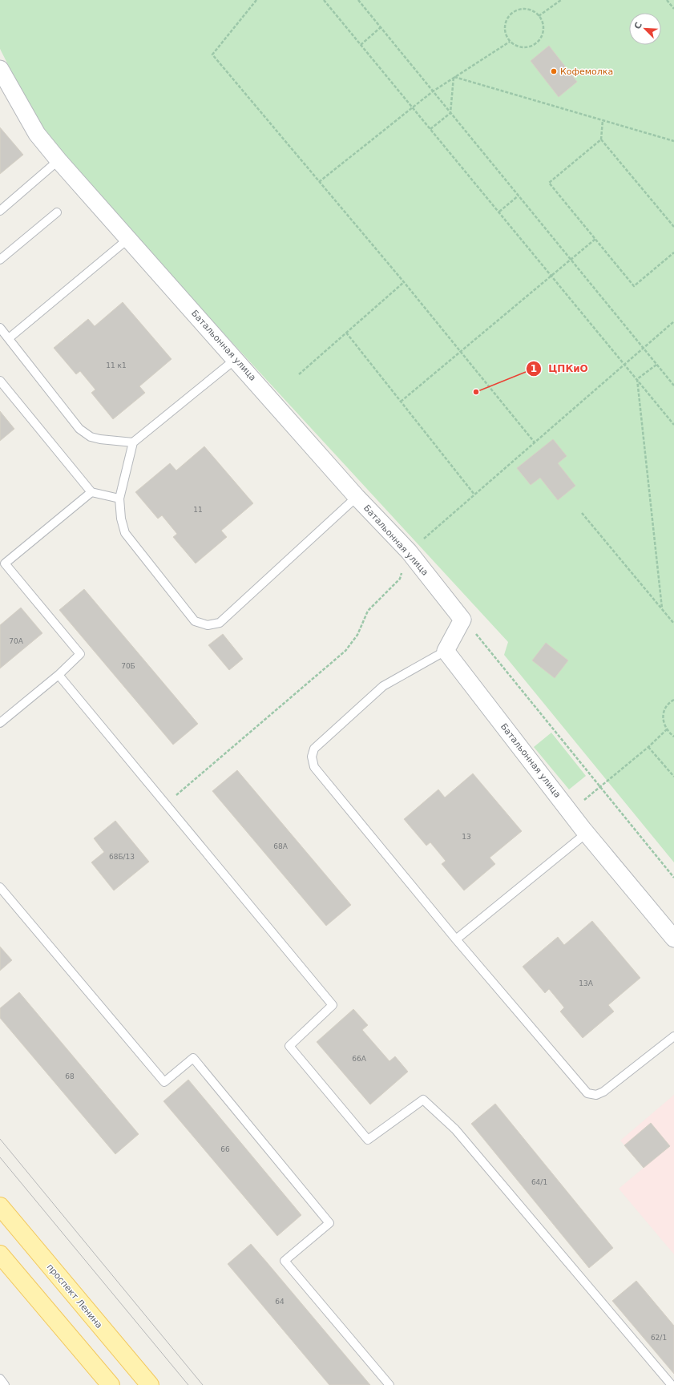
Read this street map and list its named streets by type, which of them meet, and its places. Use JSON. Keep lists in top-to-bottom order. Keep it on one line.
{"streets":{"main road":["проспект Ленина"],"street":["Батальонная улица"]},"places":["Кофемолка","ЦПКиО"],"house_numbers":["11 к1","11","70А","70Б","13","68А","68Б/13","13А","66А","68","66","64/1","64","62/1"],"north":"top left"}
